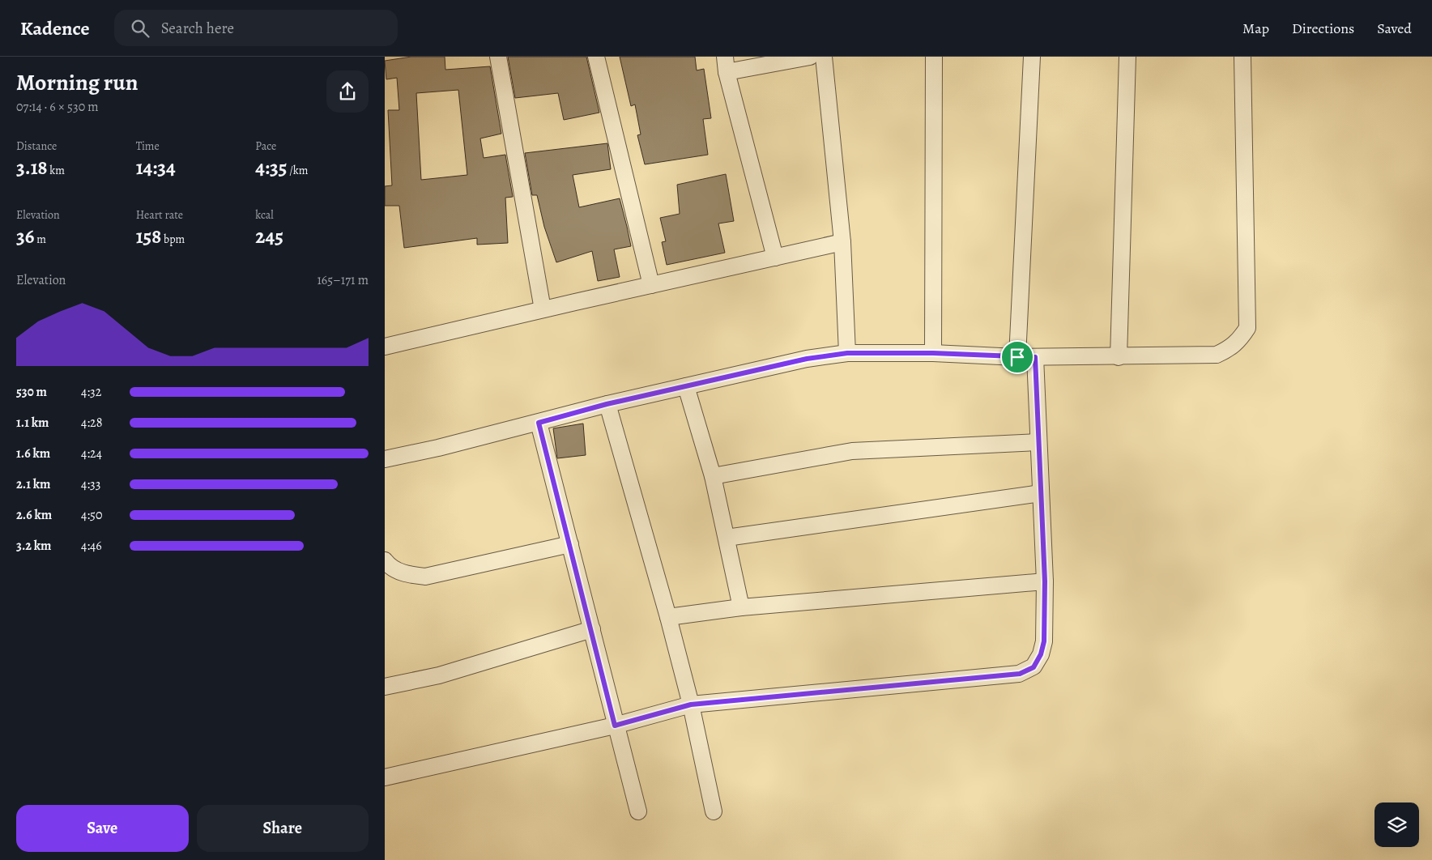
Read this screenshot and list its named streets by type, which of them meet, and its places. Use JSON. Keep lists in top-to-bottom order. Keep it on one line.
{"page":{"header":"Kadence","search":"Search here","nav":["Map","Directions","Saved"],"heading":["Morning run","07:14 · 6 × 530 m"],"stats":[["Distance","3.18 km"],["Time","14:34"],["Pace","4:35 /km"],["Elevation","36 m"],["Heart rate","158 bpm"],["kcal","245"]],"chart":["Elevation","165–171 m"],"list":[{"name":"530 m","note":"4:32"},{"name":"1.1 km","note":"4:28"},{"name":"1.6 km","note":"4:24"},{"name":"2.1 km","note":"4:33"},{"name":"2.6 km","note":"4:50"},{"name":"3.2 km","note":"4:46"}],"buttons":["Save","Share"]}}
